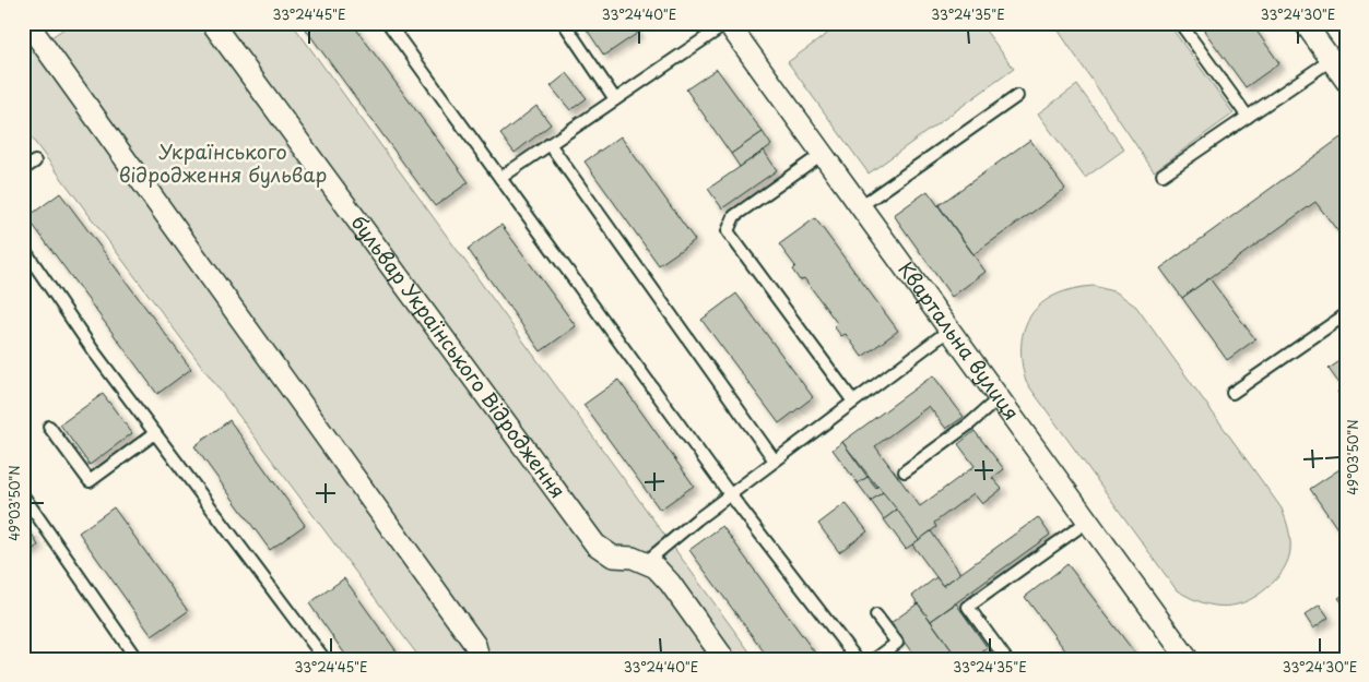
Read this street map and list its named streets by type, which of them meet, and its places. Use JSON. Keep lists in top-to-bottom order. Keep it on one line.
{"streets":{"street":["Квартальна вулиця","бульвар Українського Відродження"]},"parks":["Українського відродження бульвар"],"coordinates":["33°24'45\"E","33°24'40\"E","33°24'35\"E","33°24'30\"E","49°03'50\"N"]}
